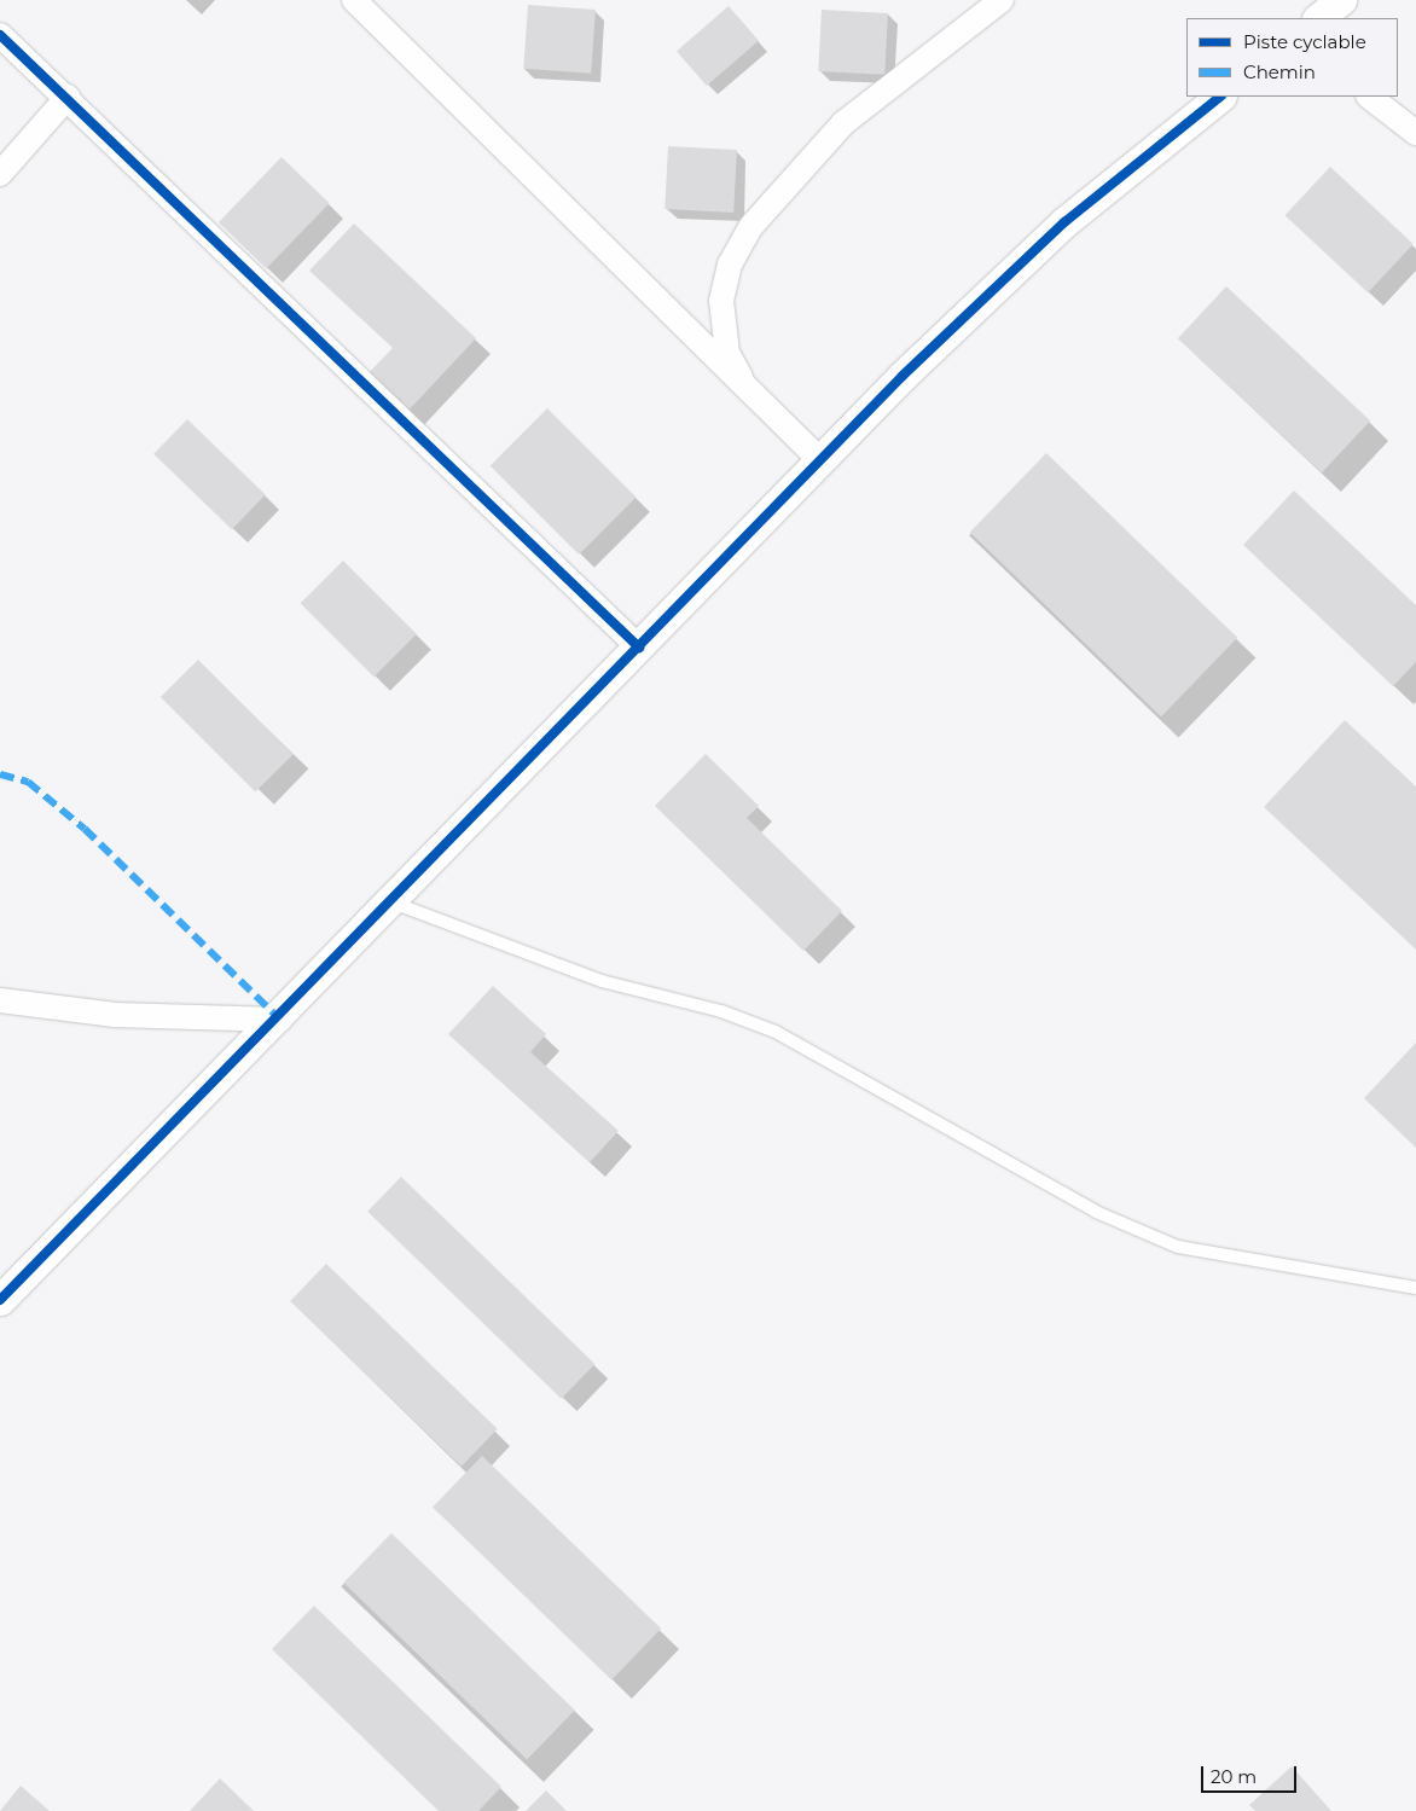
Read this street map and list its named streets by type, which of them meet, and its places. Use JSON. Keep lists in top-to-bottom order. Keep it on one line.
{"legend":["Piste cyclable","Chemin"],"scale_bar":"20 m"}
